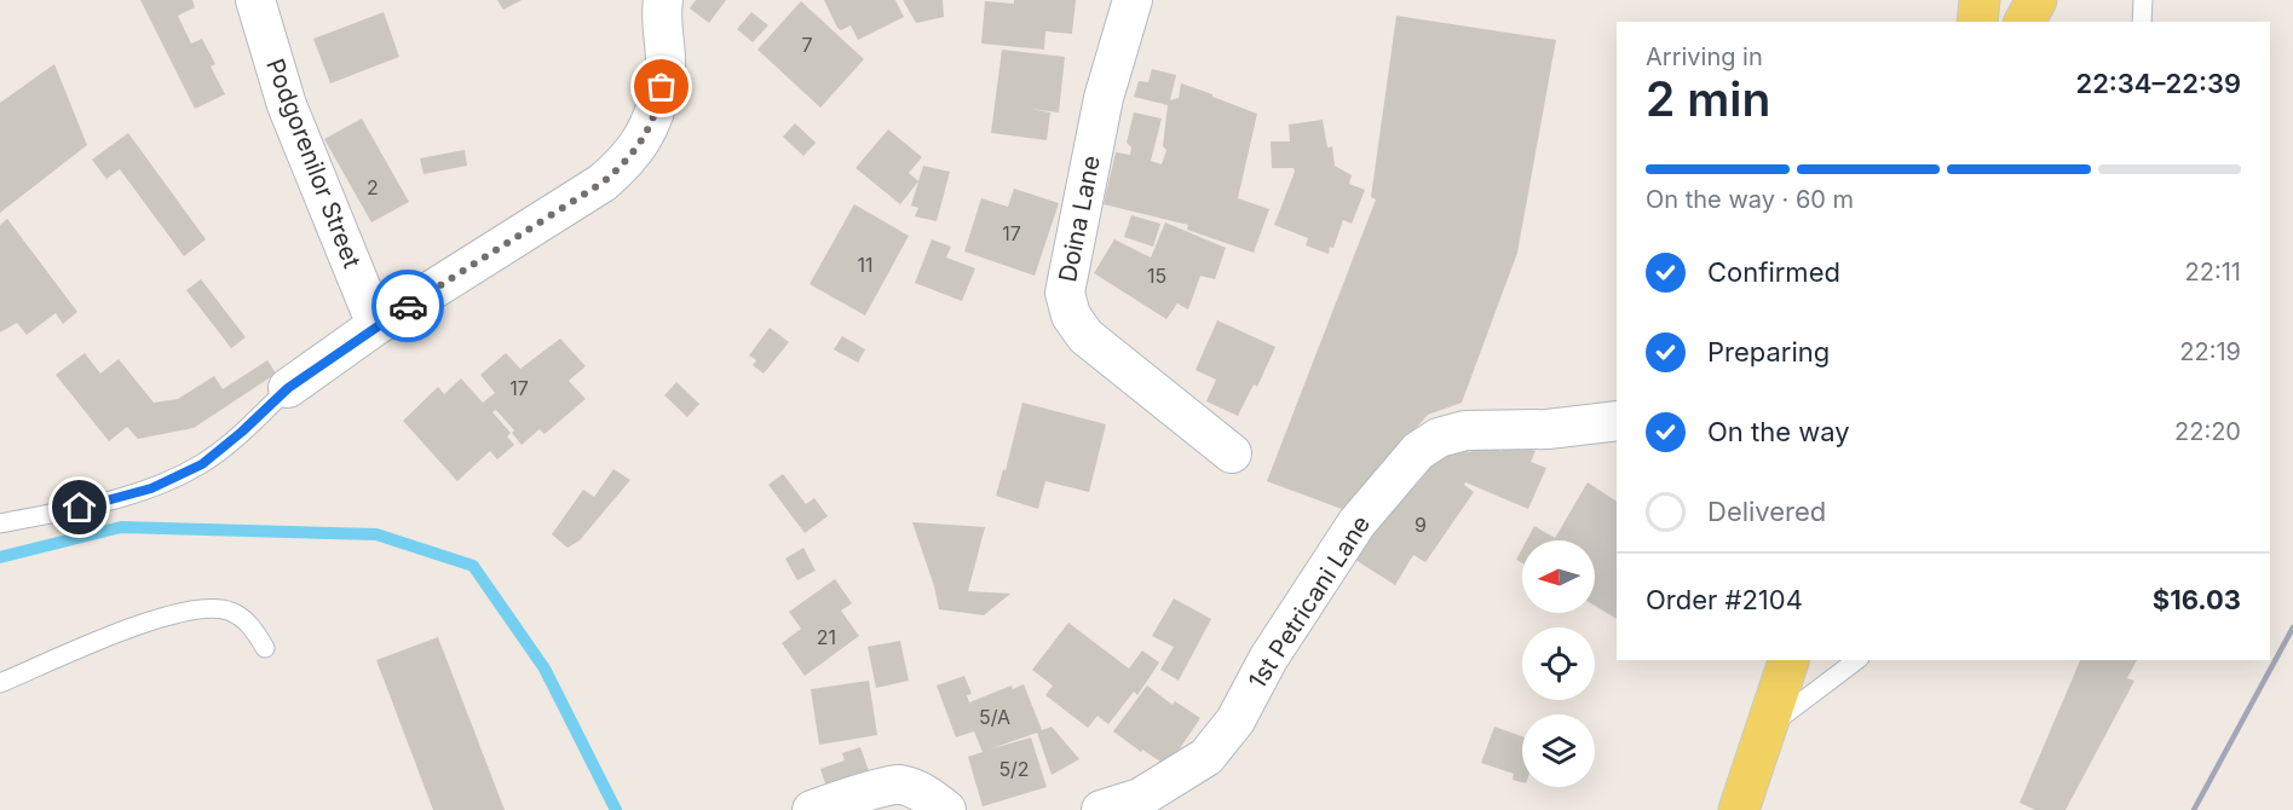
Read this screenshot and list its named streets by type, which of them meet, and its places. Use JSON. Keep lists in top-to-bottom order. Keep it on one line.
{"streets":{"street":["Podgorenilor Street","Doina Lane","1st Petricani Lane"]},"house_numbers":["7","2","17","11","15","17","9","21","5/A","5/2"],"north":"left","page":{"heading":["2 min","Arriving in","22:34–22:39"],"panel":["Order #2104","$16.03"],"bar":"On the way · 60 m","list":[["Confirmed","22:11"],["Preparing","22:19"],["On the way","22:20"],"Delivered"]}}
